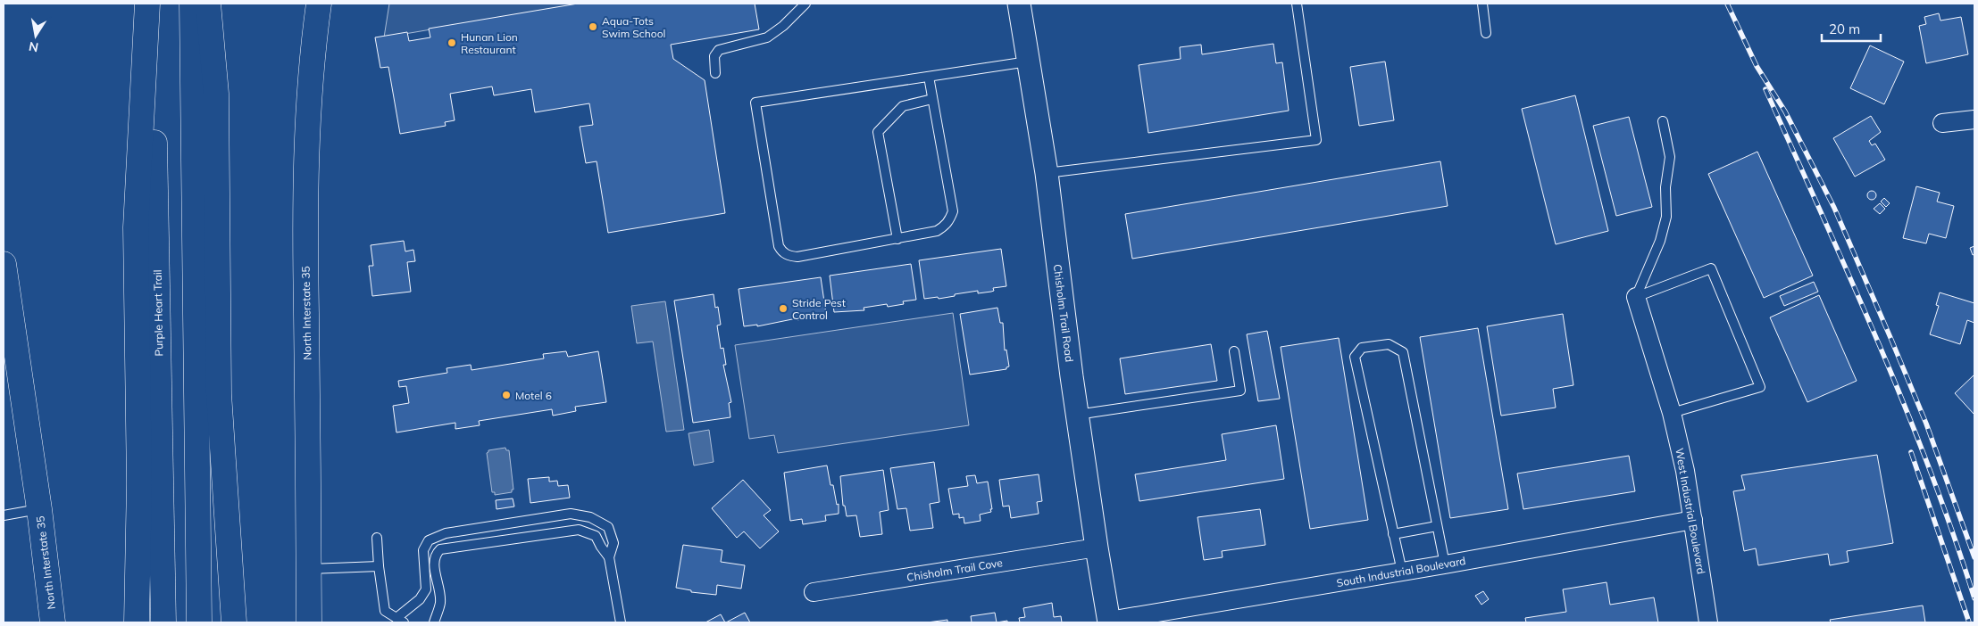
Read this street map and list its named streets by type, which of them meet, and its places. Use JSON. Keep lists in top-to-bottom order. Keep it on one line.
{"streets":{"main road":["Purple Heart Trail","North Interstate 35"],"street":["Chisholm Trail Road","West Industrial Boulevard","Chisholm Trail Cove","South Industrial Boulevard"]},"crossings":[["Chisholm Trail Road","Chisholm Trail Cove"],["Chisholm Trail Road","South Industrial Boulevard"],["West Industrial Boulevard","South Industrial Boulevard"]],"places":["Aqua-Tots Swim School","Hunan Lion Restaurant","Stride Pest Control","Motel 6"],"scale_bar":"20 m","north":"bottom"}
